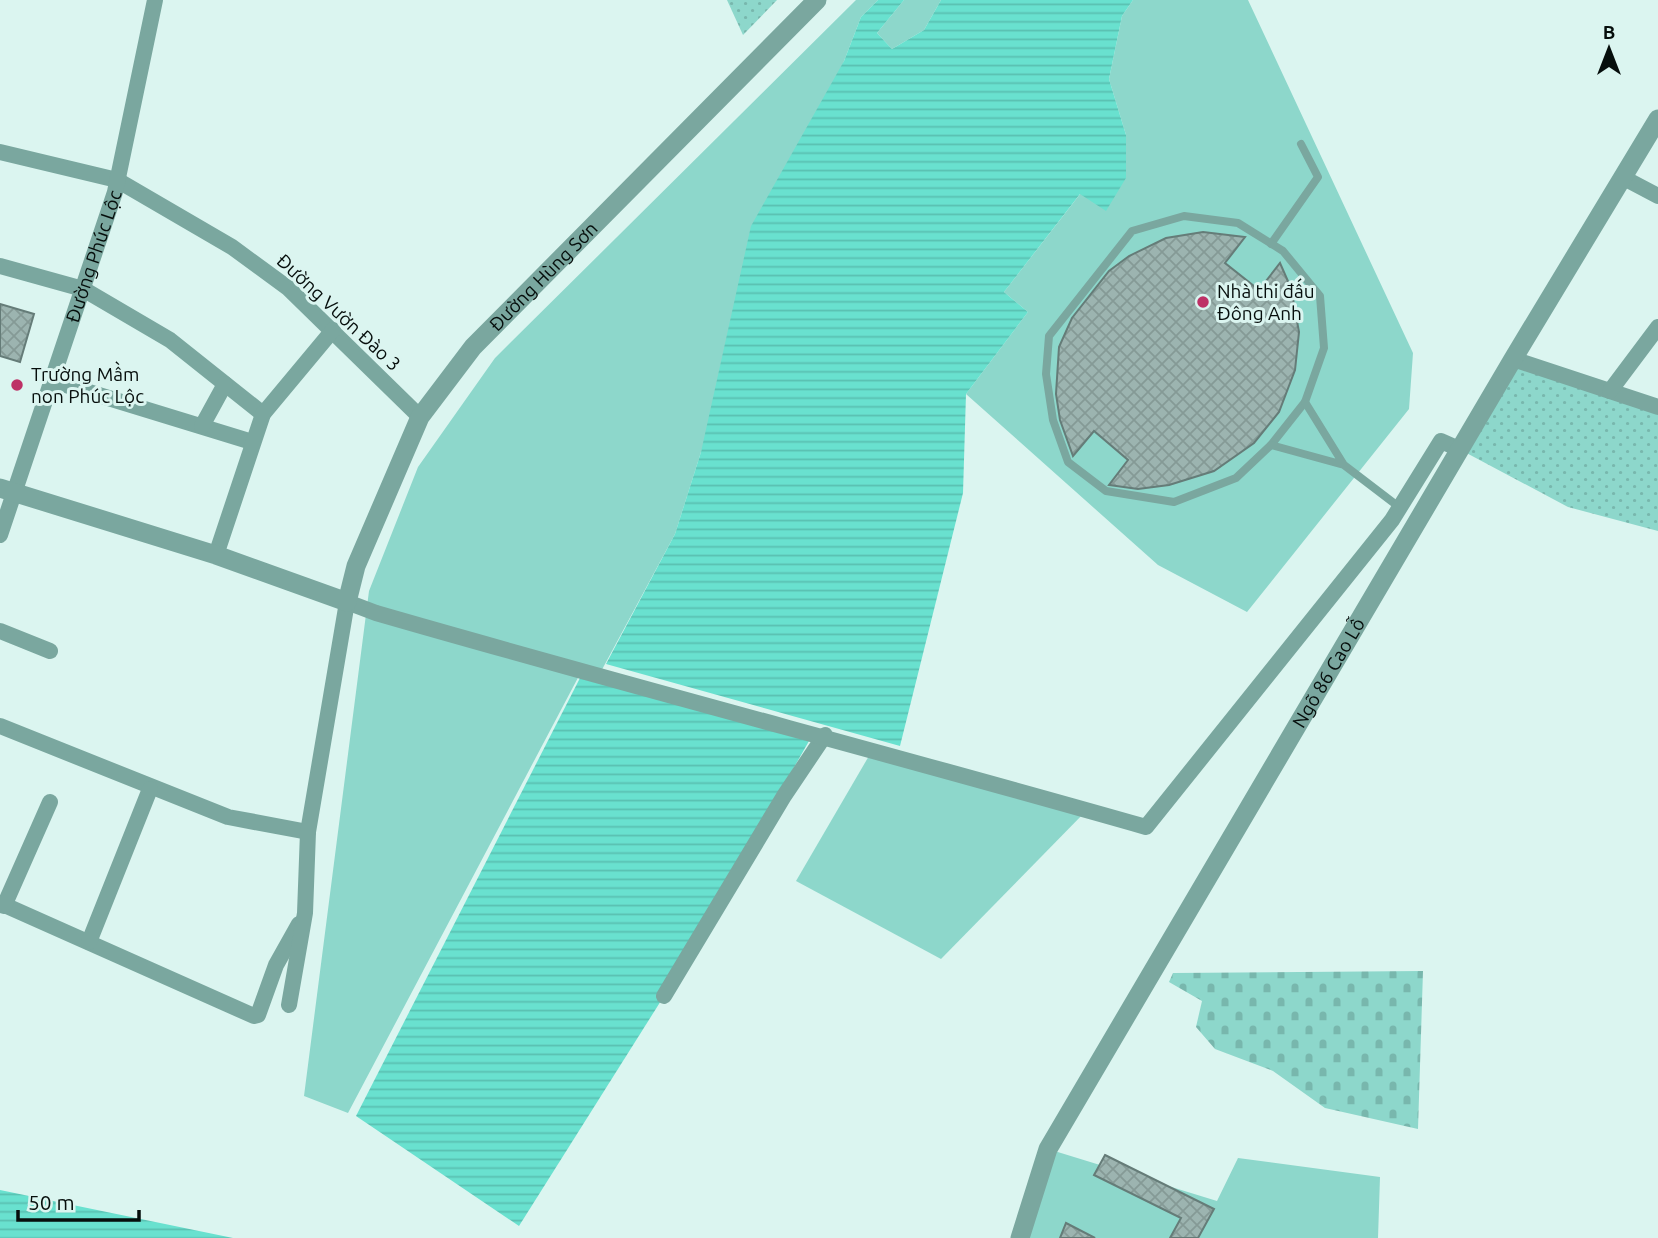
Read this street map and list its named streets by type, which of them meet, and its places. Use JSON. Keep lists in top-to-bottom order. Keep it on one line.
{"streets":{"street":["Đường Phúc Lộc","Đường Hùng Sơn","Đường Vườn Đào 3","Ngõ 86 Cao Lỗ"]},"crossings":[["Đường Phúc Lộc","Đường Vườn Đào 3"],["Đường Hùng Sơn","Đường Vườn Đào 3"]],"places":["Nhà thi đấu Đông Anh","Trường Mầm non Phúc Lộc"],"scale_bar":"50 m","north":"top"}
